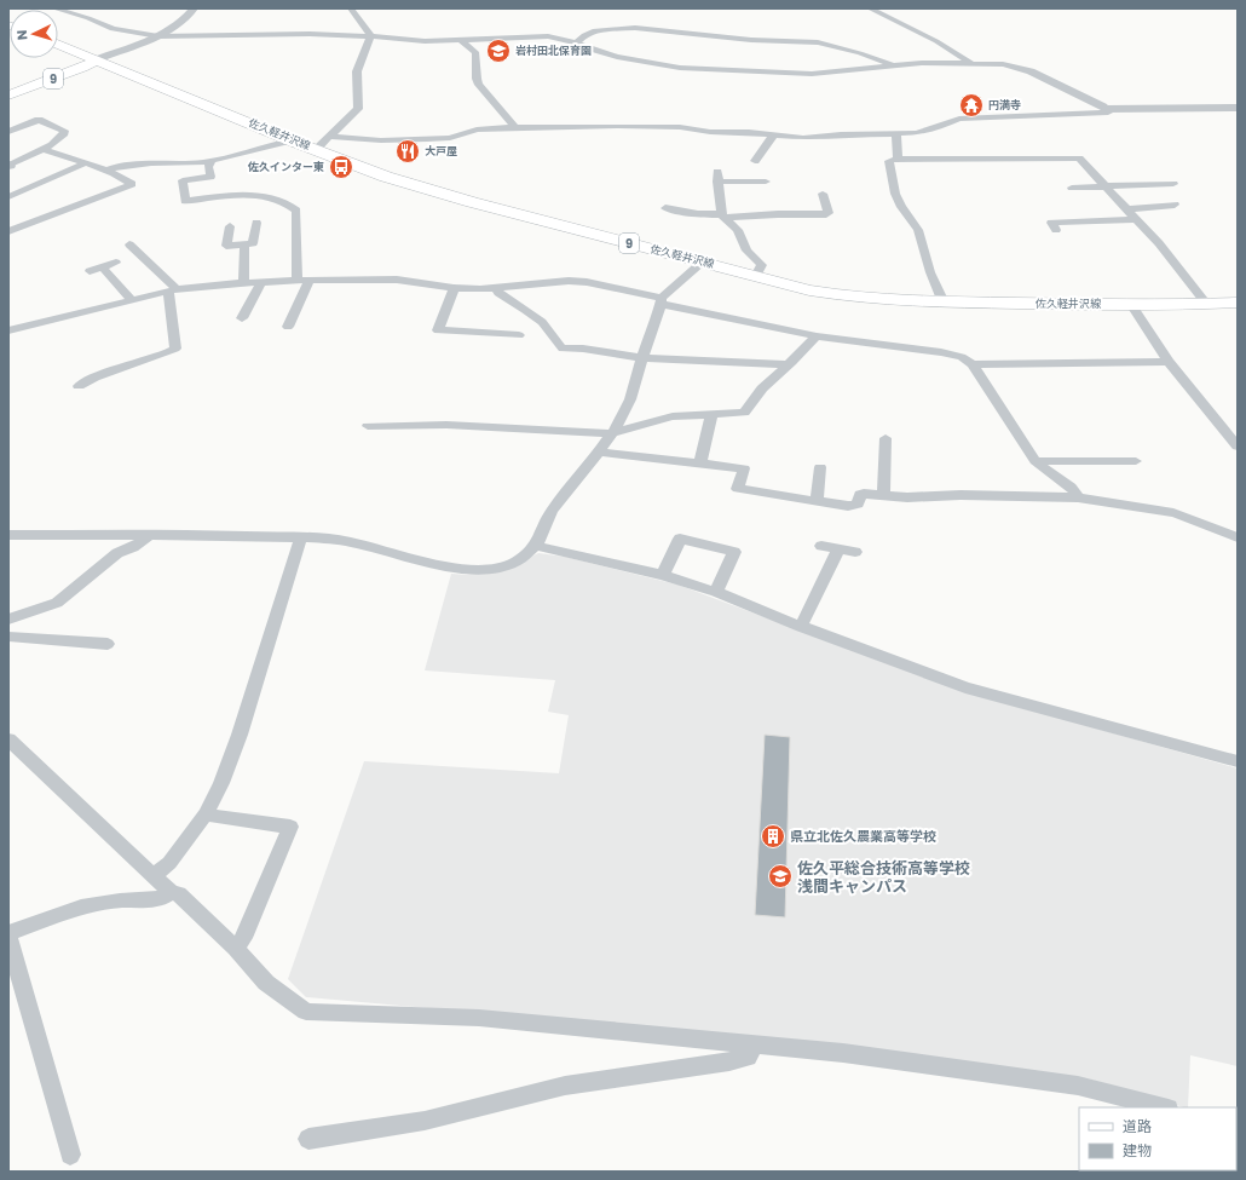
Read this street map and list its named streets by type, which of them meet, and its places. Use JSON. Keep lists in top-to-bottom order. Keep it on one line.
{"streets":{"main road":["9","佐久軽井沢線"]},"crossings":[["9","佐久軽井沢線"]],"places":{"school or university":["岩村田北保育園","佐久平総合技術高等学校 浅間キャンパス"],"temple":["円満寺"],"restaurant":["大戸屋"],"bus stop":["佐久インター東"],"building":["県立北佐久農業高等学校"]},"legend":["道路","建物"],"north":"left"}
